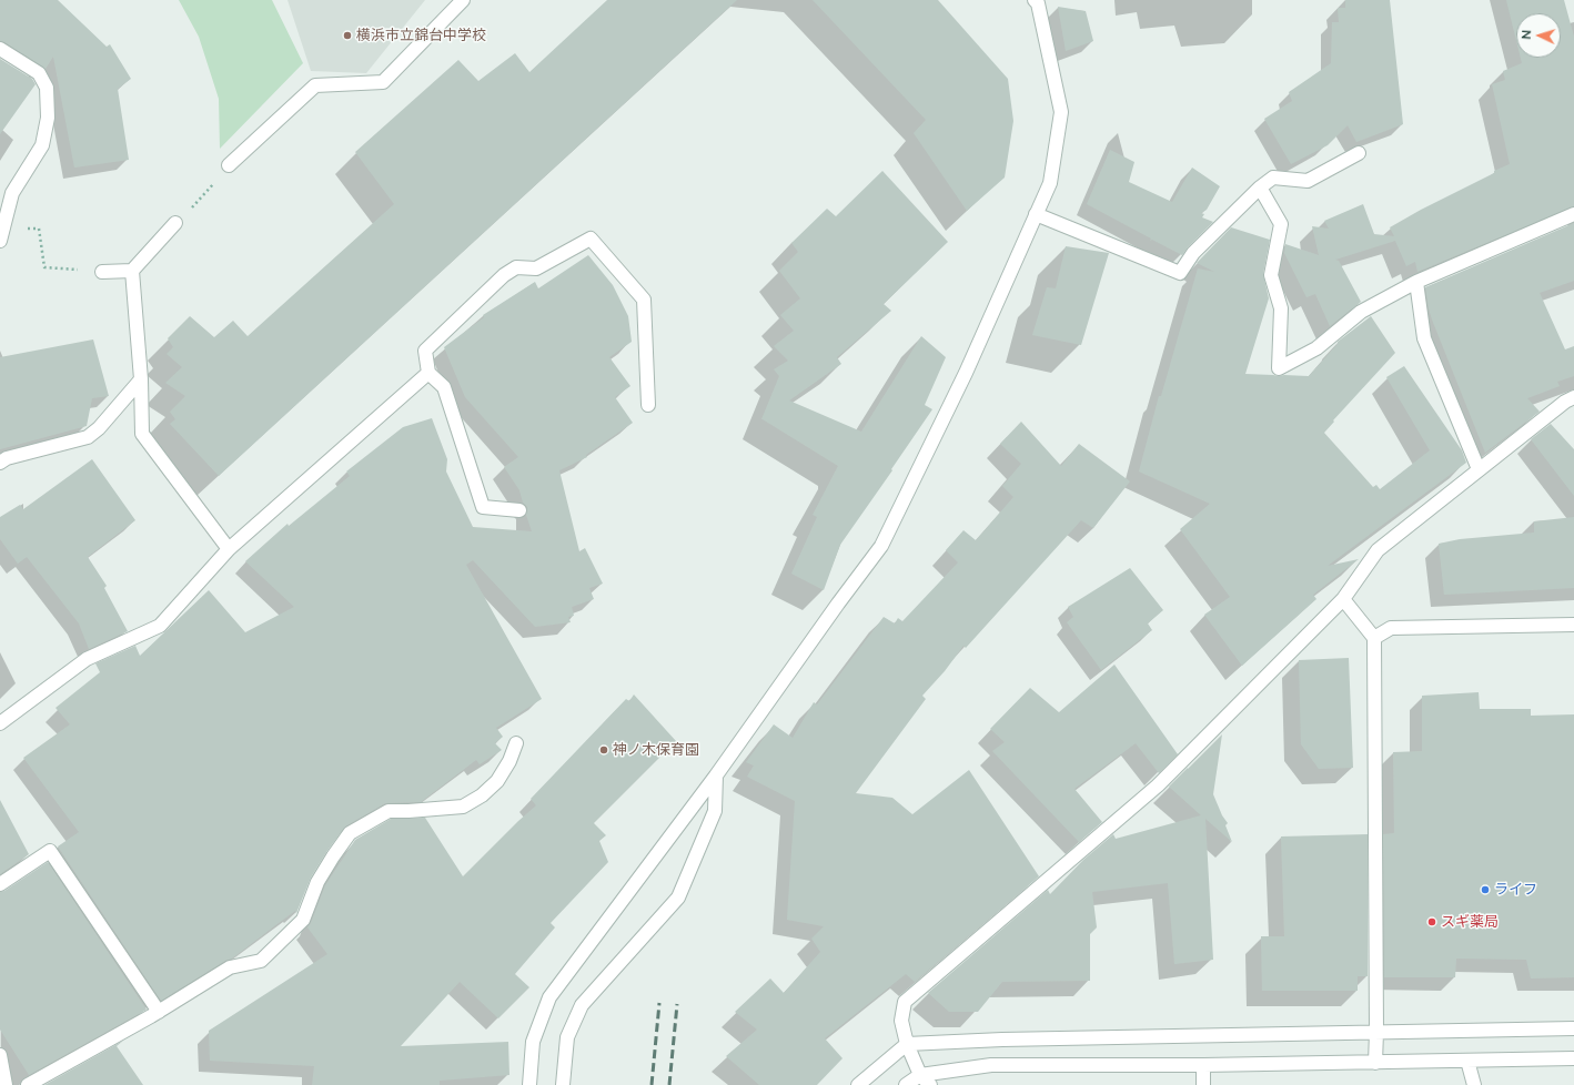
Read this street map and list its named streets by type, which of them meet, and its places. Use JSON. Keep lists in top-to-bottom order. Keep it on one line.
{"places":["横浜市立錦台中学校","神ノ木保育園","ライフ","スギ薬局"],"north":"left"}
